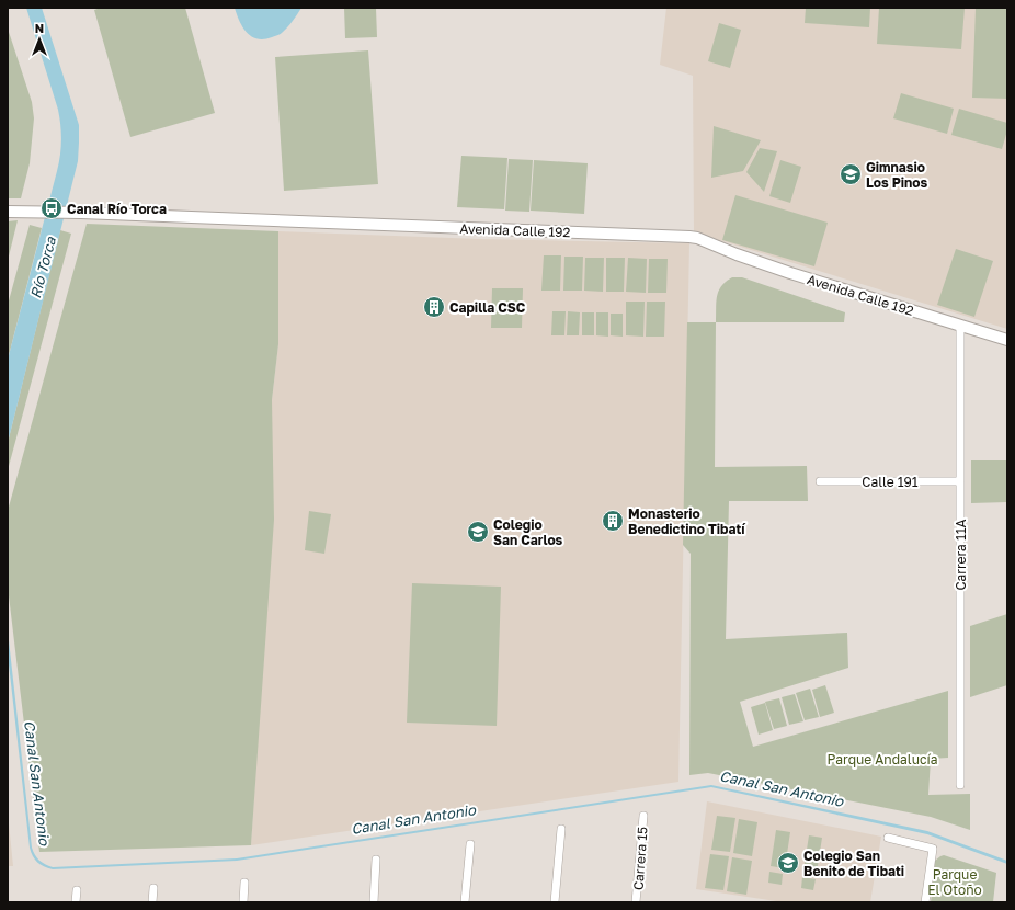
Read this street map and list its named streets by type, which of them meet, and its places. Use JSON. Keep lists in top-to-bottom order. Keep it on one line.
{"streets":{"main road":["Avenida Calle 192"],"street":["Calle 191","Carrera 11A","Carrera 15"]},"crossings":[["Avenida Calle 192","Carrera 11A"],["Calle 191","Carrera 11A"]],"water":["Río Torca","Canal San Antonio"],"parks":["Parque Andalucía","Parque El Otoño"],"places":{"school or university":["Gimnasio Los Pinos","Colegio San Carlos","Colegio San Benito de Tibati"],"bus stop":["Canal Río Torca"],"building":["Capilla CSC","Monasterio Benedictino Tibatí"]},"north":"top"}
